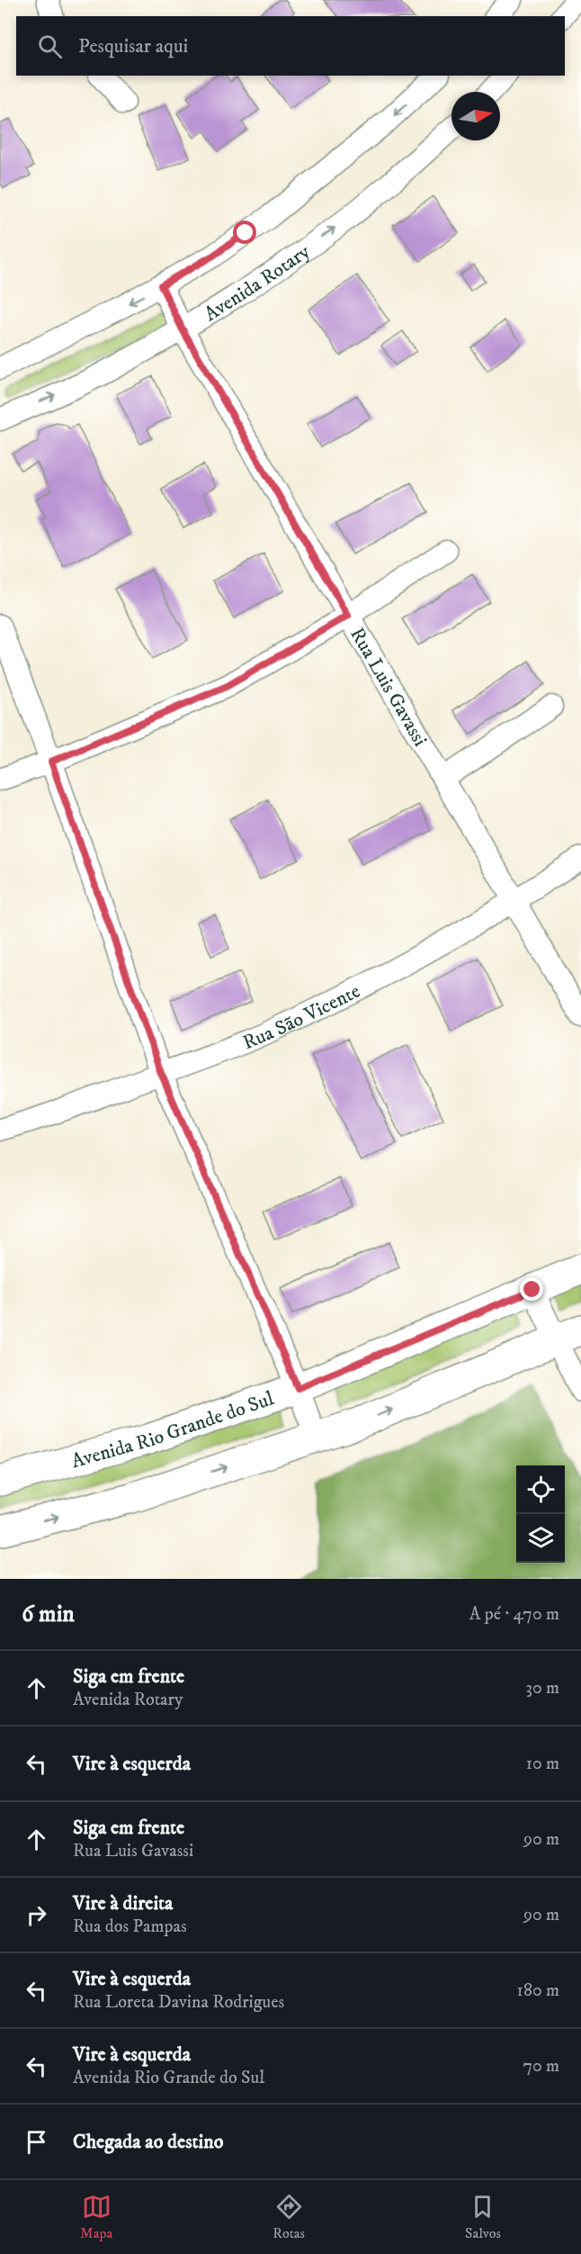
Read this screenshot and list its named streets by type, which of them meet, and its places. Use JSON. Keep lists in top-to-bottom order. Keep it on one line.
{"streets":{"street":["Avenida Rotary","Rua Luis Gavassi","Rua São Vicente","Avenida Rio Grande do Sul"]},"crossings":[["Avenida Rotary","Rua Luis Gavassi"],["Rua Luis Gavassi","Rua São Vicente"]],"north":"right","page":{"search":"Pesquisar aqui","heading":["6 min","A pé · 470 m"],"list":[["Siga em frente","Avenida Rotary","30 m"],["Vire à esquerda","10 m"],["Siga em frente","Rua Luis Gavassi","90 m"],["Vire à direita","Rua dos Pampas","90 m"],["Vire à esquerda","Rua Loreta Davina Rodrigues","180 m"],["Vire à esquerda","Avenida Rio Grande do Sul","70 m"],"Chegada ao destino"],"nav":["Mapa","Rotas","Salvos"]}}
